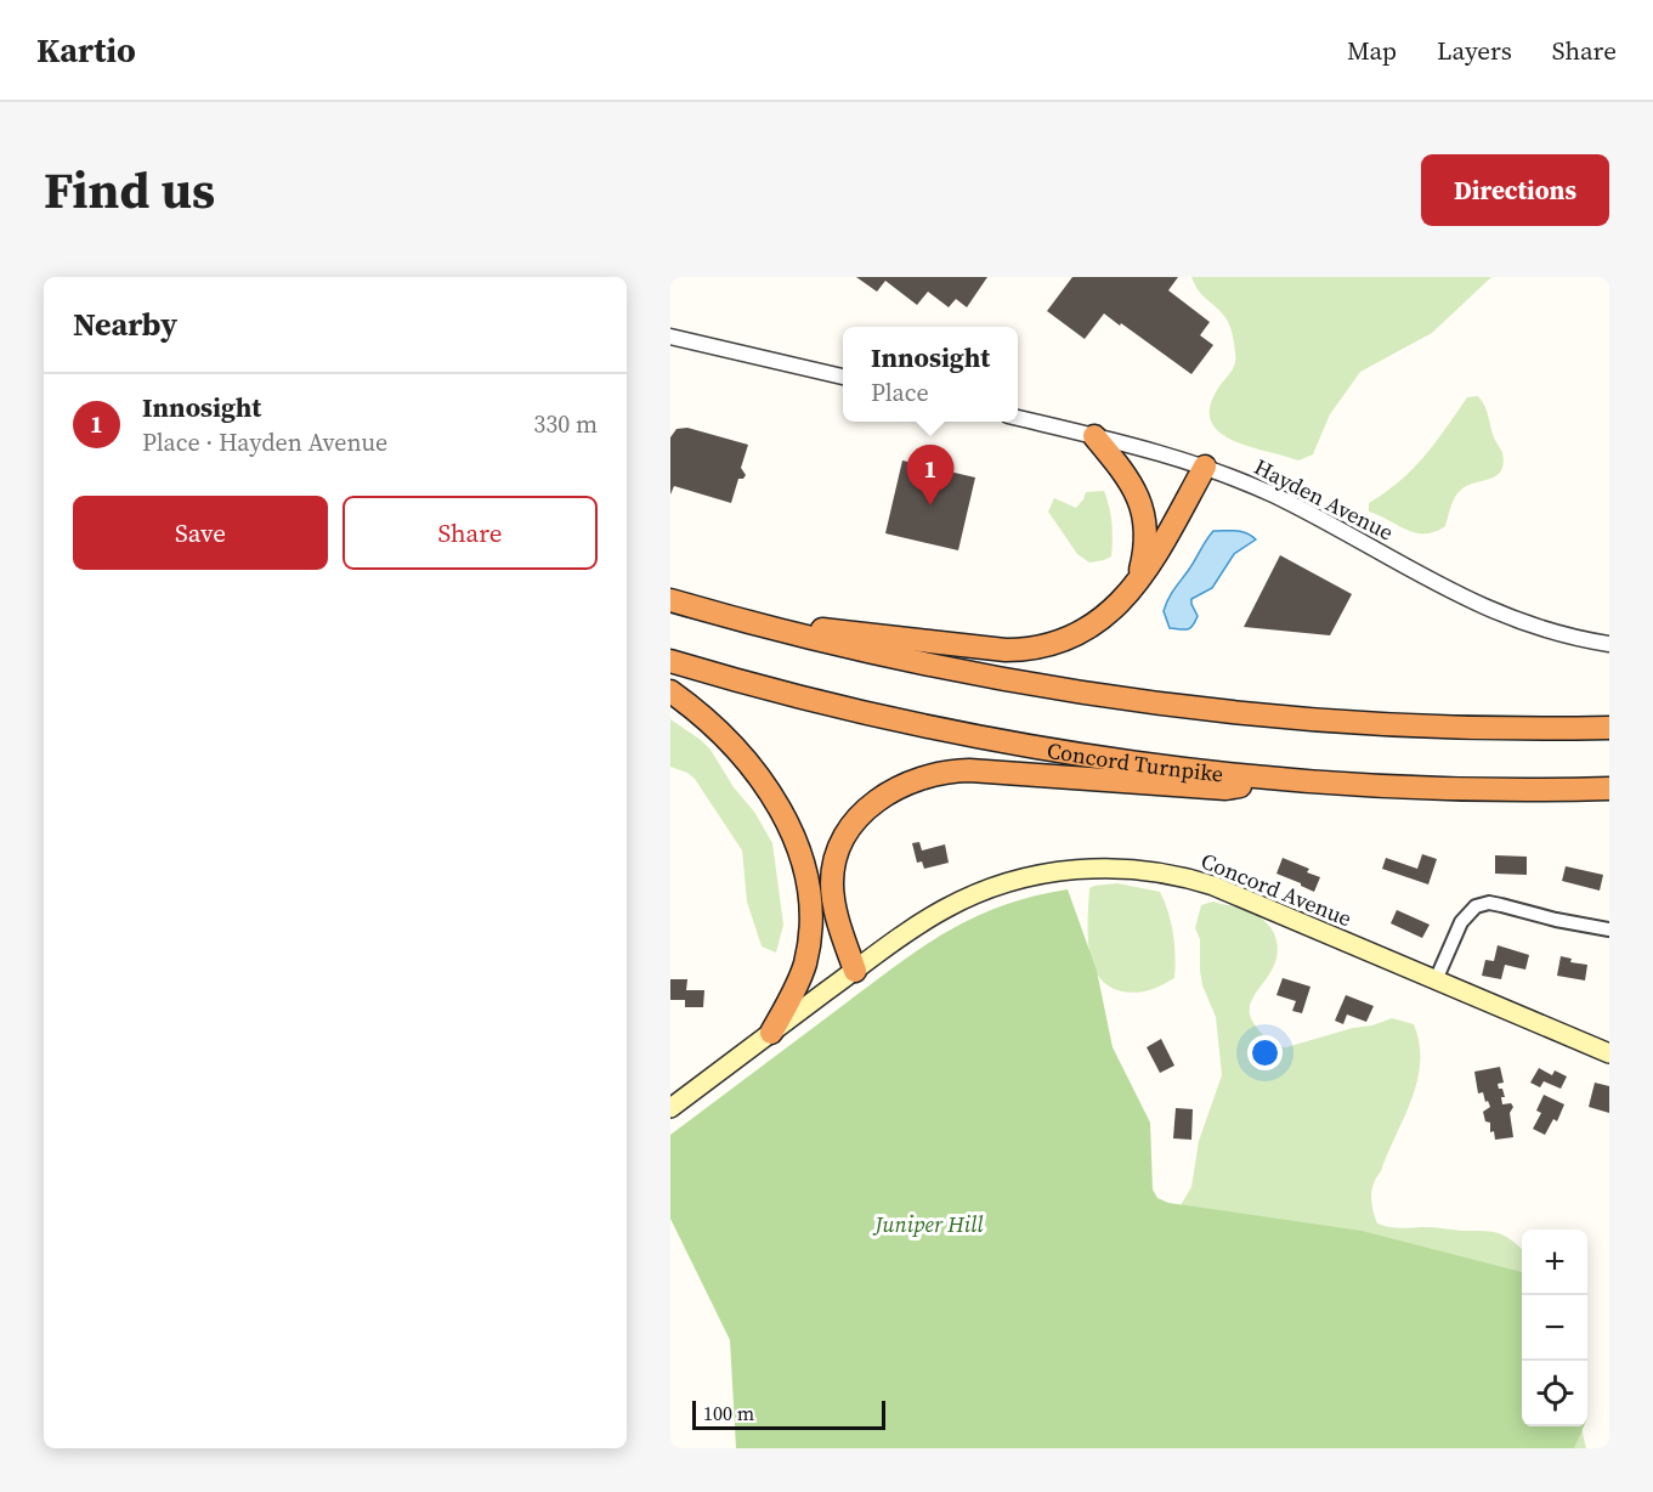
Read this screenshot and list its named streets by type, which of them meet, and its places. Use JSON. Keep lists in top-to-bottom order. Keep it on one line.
{"streets":{"highway":["Concord Turnpike"],"main road":["Concord Avenue"],"street":["Hayden Avenue"]},"parks":["Juniper Hill"],"scale_bar":"100 m","page":{"header":"Kartio","nav":["Map","Layers","Share"],"title":"Find us","buttons":["Directions",["Save","Share"]],"heading":"Nearby","popup":["Innosight","Place"],"list":[{"mark":"1","name":"Innosight","note":"Place · Hayden Avenue","value":"330 m"}],"pins":"1","map_buttons":["+","−"],"scale":"100 m"}}
